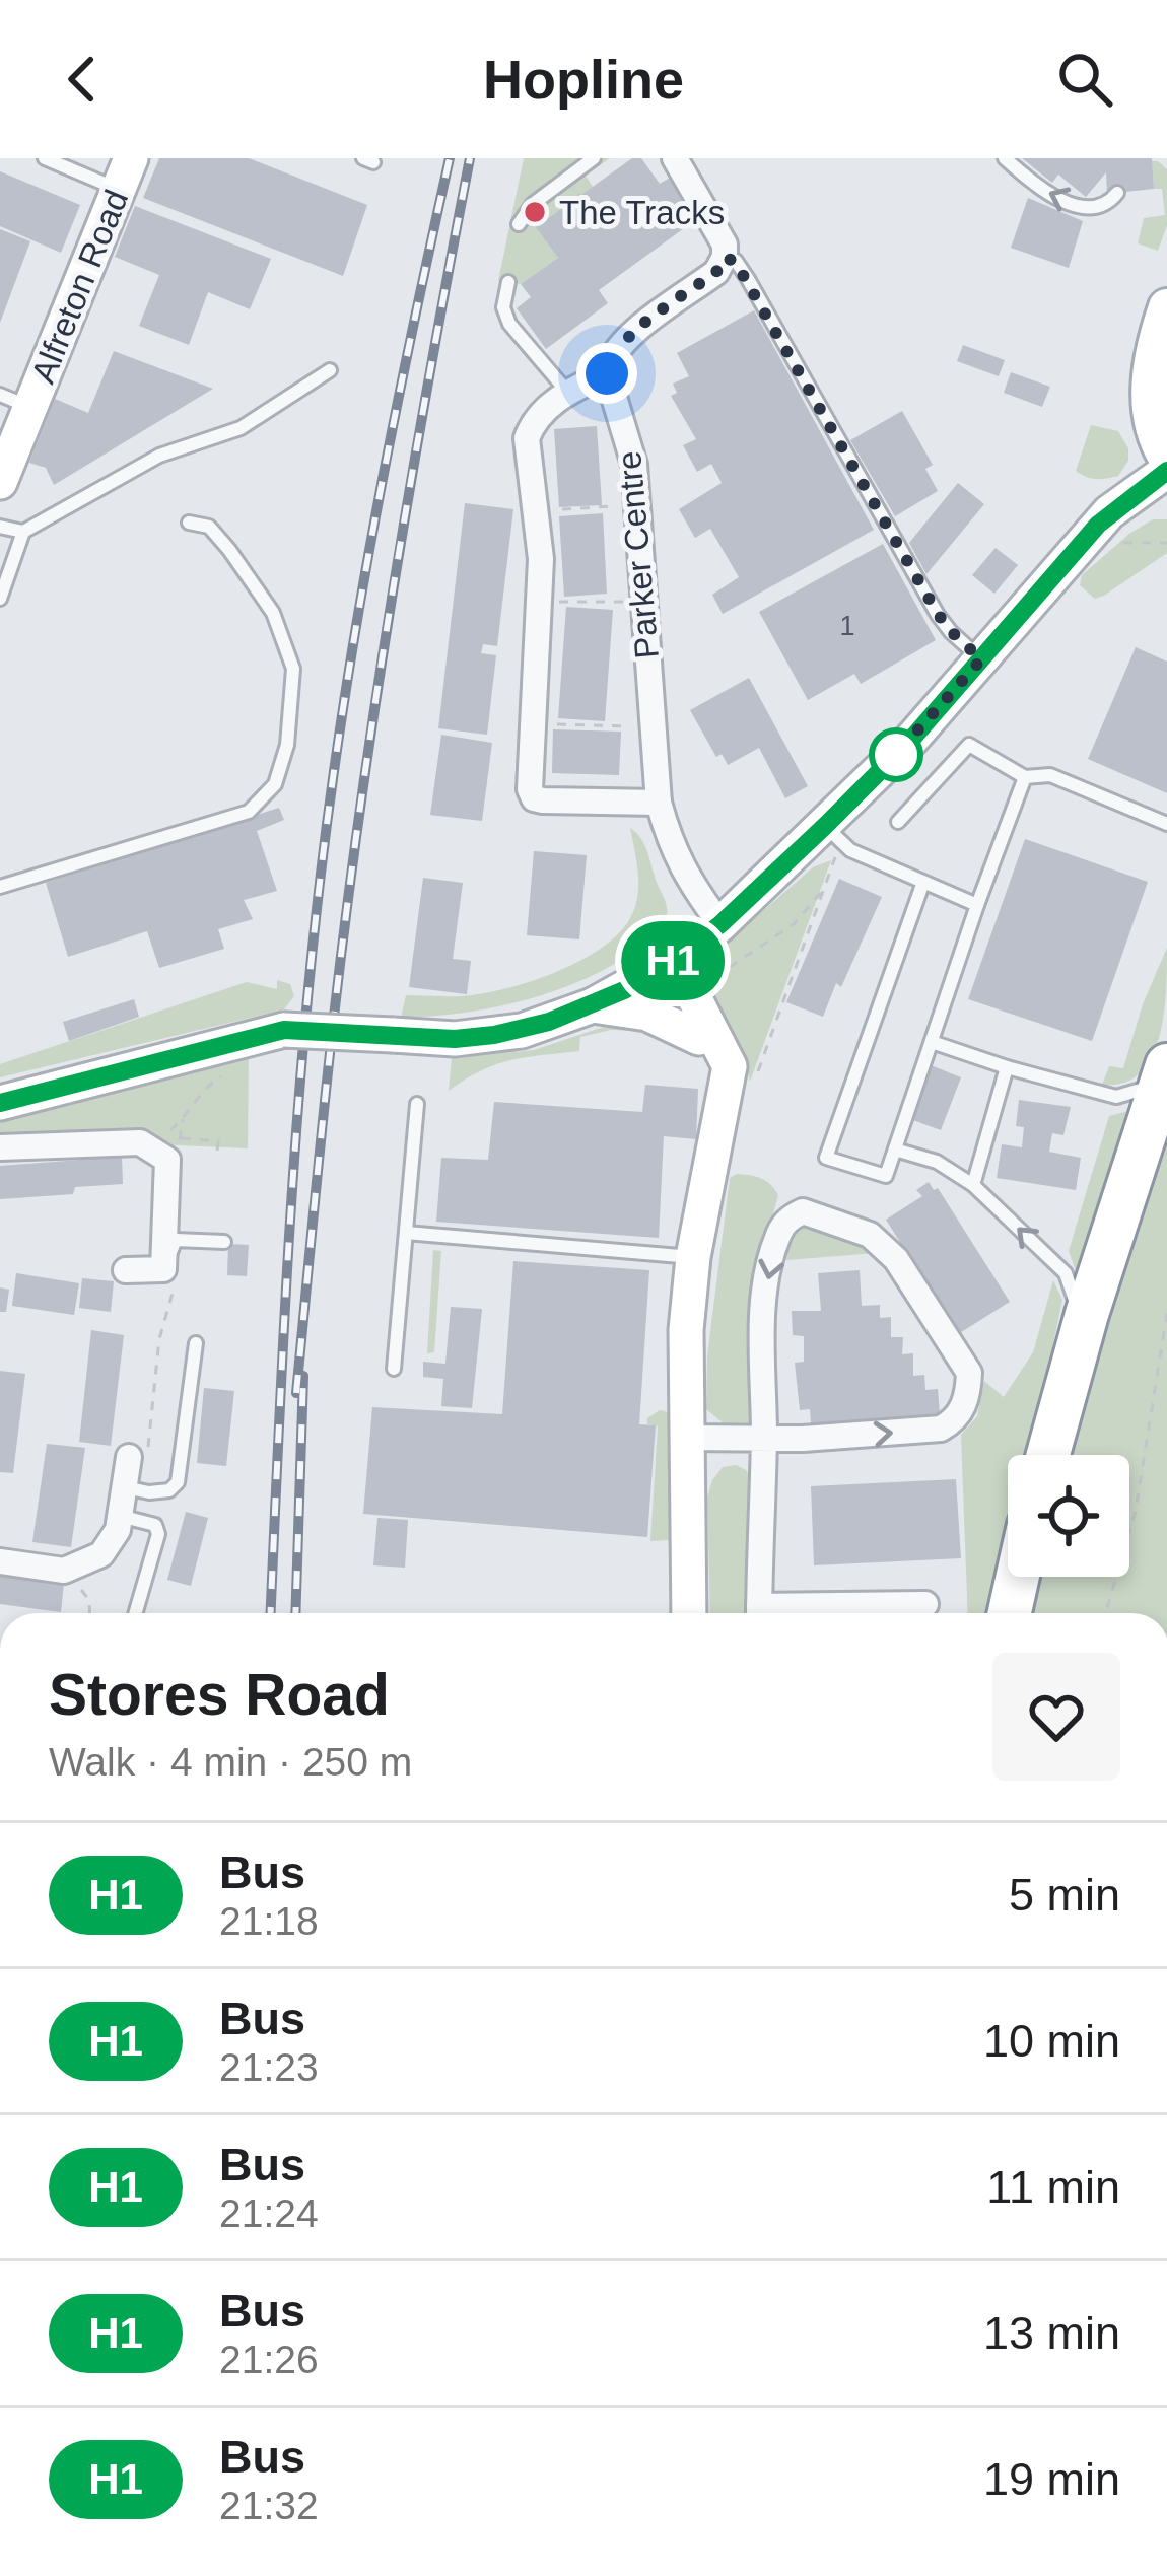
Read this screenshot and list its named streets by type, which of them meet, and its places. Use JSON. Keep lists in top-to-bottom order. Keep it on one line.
{"streets":{"street":["Alfreton Road","Parker Centre"]},"places":["The Tracks"],"lines":["bus line H1"],"house_numbers":["1"],"page":{"header":"Hopline","on_map":"H1","heading":["Stores Road","Walk · 4 min · 250 m"],"list":[{"mark":"H1","name":"Bus","note":"21:18","value":"5 min"},{"mark":"H1","name":"Bus","note":"21:23","value":"10 min"},{"mark":"H1","name":"Bus","note":"21:24","value":"11 min"},{"mark":"H1","name":"Bus","note":"21:26","value":"13 min"},{"mark":"H1","name":"Bus","note":"21:32","value":"19 min"}]}}
